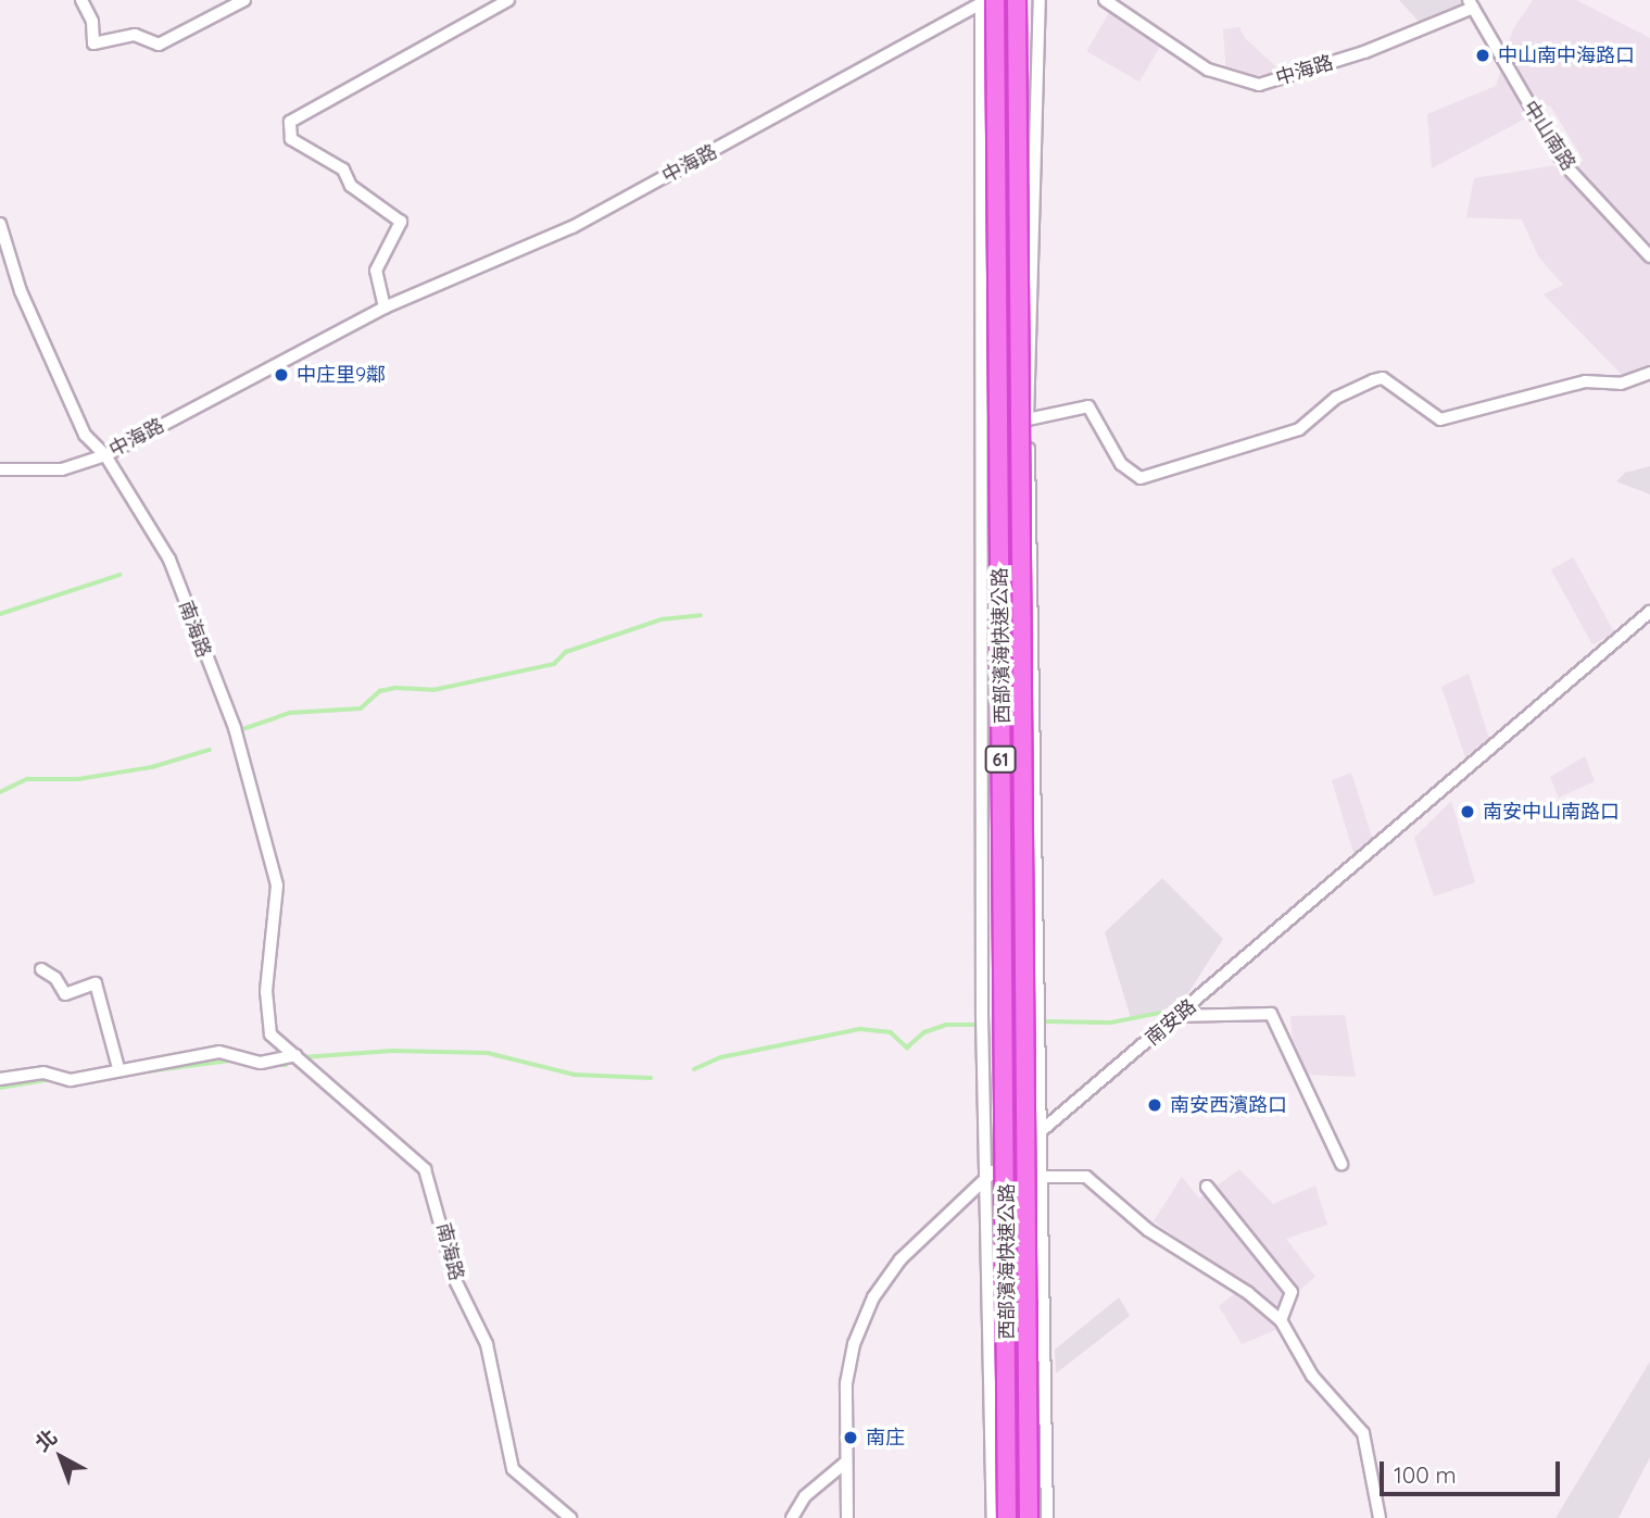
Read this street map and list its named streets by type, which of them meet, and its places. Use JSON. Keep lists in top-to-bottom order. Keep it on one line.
{"streets":{"highway":["西部濱海快速公路","61"],"street":["中海路","中山南路","南海路","南安路"]},"crossings":[["中海路","中山南路"],["中海路","南海路"],["中海路","西部濱海快速公路"]],"places":["中山南中海路口","中庄里9鄰","南安中山南路口","南安西濱路口","南庄"],"scale_bar":"100 m","north":"top left"}
